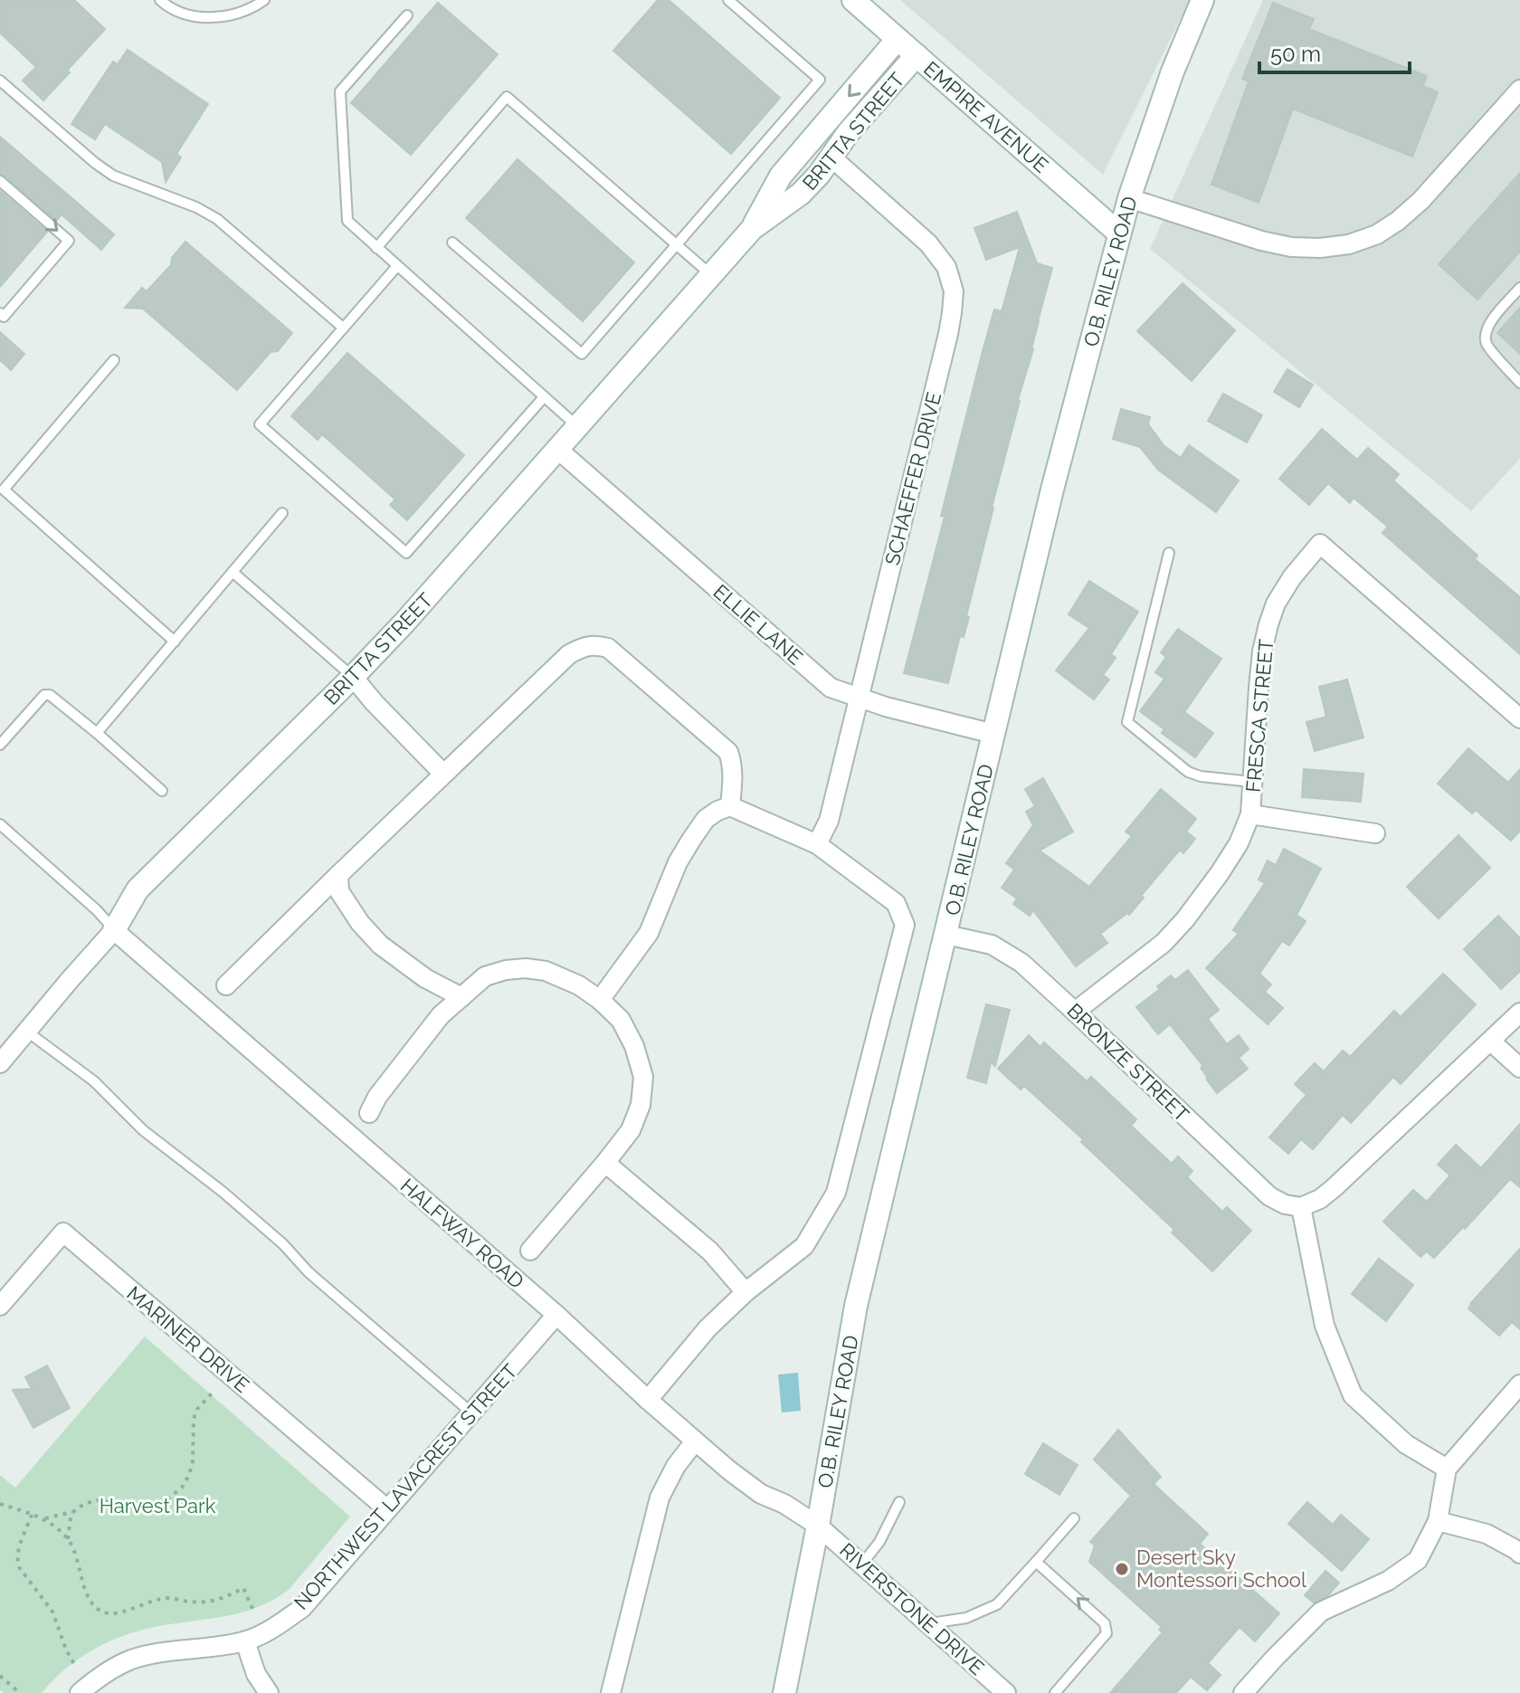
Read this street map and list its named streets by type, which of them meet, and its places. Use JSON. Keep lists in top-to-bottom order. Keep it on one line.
{"streets":{"street":["EMPIRE AVENUE","BRITTA STREET","O.B. RILEY ROAD","SCHAEFFER DRIVE","ELLIE LANE","FRESCA STREET","BRONZE STREET","HALFWAY ROAD","MARINER DRIVE","NORTHWEST LAVACREST STREET","RIVERSTONE DRIVE"]},"crossings":[["EMPIRE AVENUE","BRITTA STREET"],["EMPIRE AVENUE","O.B. RILEY ROAD"],["BRITTA STREET","SCHAEFFER DRIVE"],["BRITTA STREET","ELLIE LANE"],["BRITTA STREET","HALFWAY ROAD"],["O.B. RILEY ROAD","ELLIE LANE"],["O.B. RILEY ROAD","BRONZE STREET"],["O.B. RILEY ROAD","HALFWAY ROAD"],["O.B. RILEY ROAD","RIVERSTONE DRIVE"],["SCHAEFFER DRIVE","ELLIE LANE"],["FRESCA STREET","BRONZE STREET"],["HALFWAY ROAD","NORTHWEST LAVACREST STREET"],["HALFWAY ROAD","RIVERSTONE DRIVE"],["MARINER DRIVE","NORTHWEST LAVACREST STREET"]],"parks":["Harvest Park"],"places":["Desert Sky Montessori School"],"scale_bar":"50 m"}
